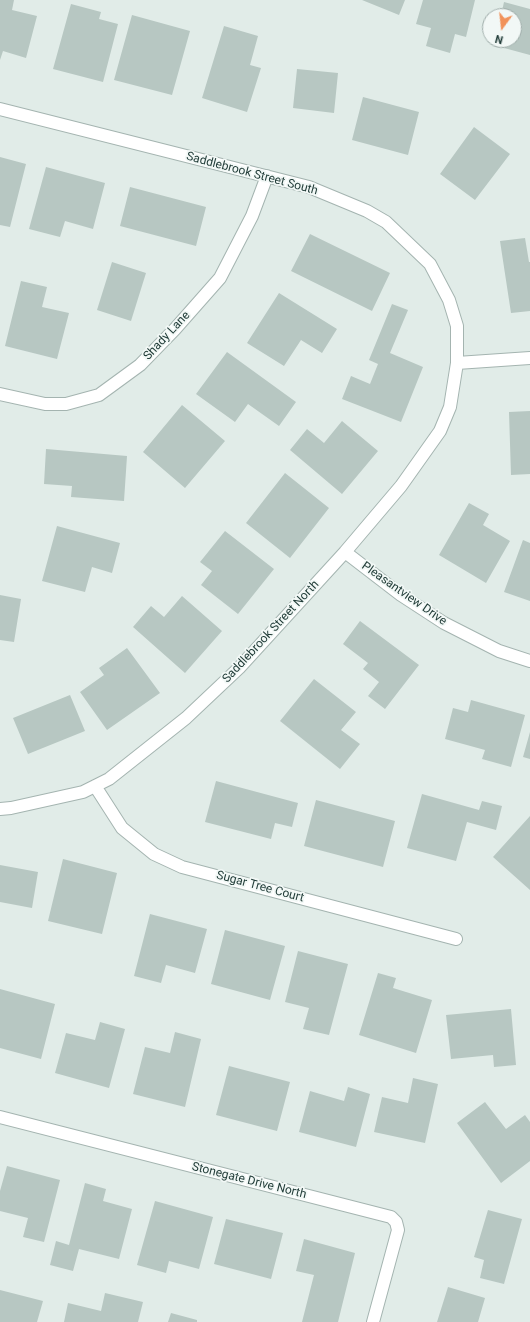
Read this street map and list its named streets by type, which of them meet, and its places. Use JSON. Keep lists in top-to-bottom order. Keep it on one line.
{"streets":{"street":["Saddlebrook Street South","Shady Lane","Pleasantview Drive","Saddlebrook Street North","Sugar Tree Court","Stonegate Drive North"]},"crossings":[["Saddlebrook Street South","Shady Lane"],["Saddlebrook Street South","Saddlebrook Street North"],["Pleasantview Drive","Saddlebrook Street North"],["Saddlebrook Street North","Sugar Tree Court"]],"north":"bottom"}
